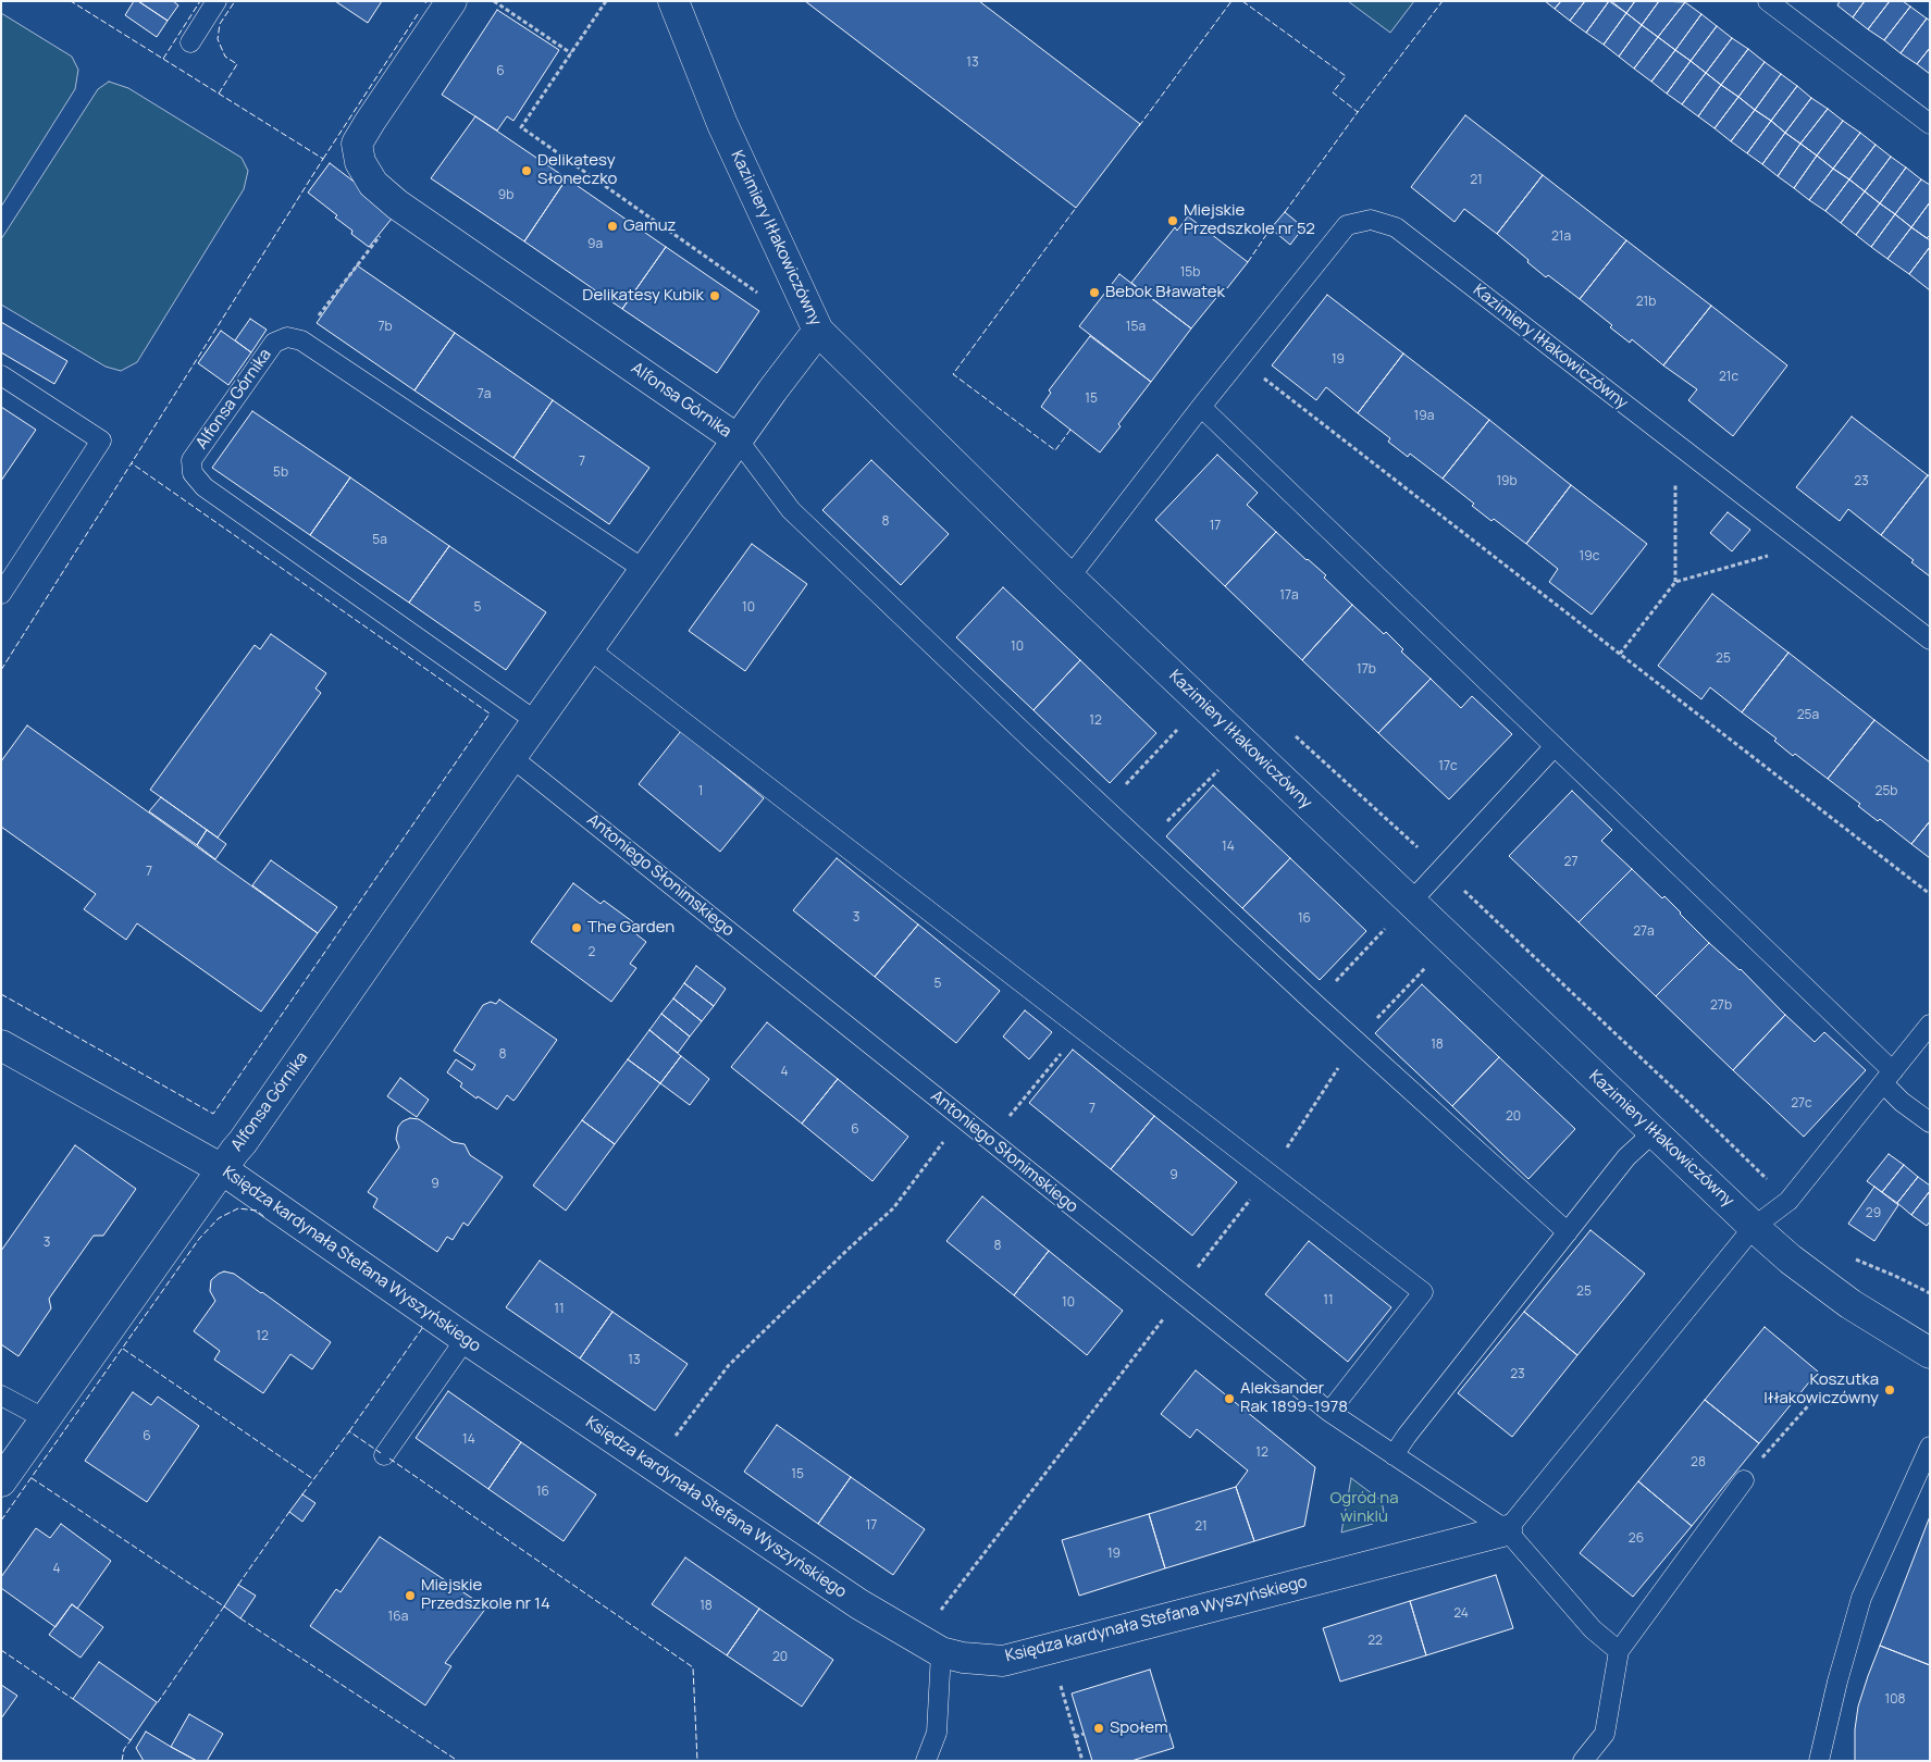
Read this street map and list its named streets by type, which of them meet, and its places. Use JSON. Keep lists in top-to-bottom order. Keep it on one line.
{"streets":{"street":["Kazimiery Iłłakowiczówny","Alfonsa Górnika","Księdza kardynała Stefana Wyszyńskiego"],"lane":["Antoniego Słonimskiego"]},"crossings":[["Kazimiery Iłłakowiczówny","Alfonsa Górnika"],["Alfonsa Górnika","Antoniego Słonimskiego"],["Alfonsa Górnika","Księdza kardynała Stefana Wyszyńskiego"],["Antoniego Słonimskiego","Księdza kardynała Stefana Wyszyńskiego"]],"parks":["Ogród na winklu"],"places":["Delikatesy Słoneczko","Miejskie Przedszkole nr 52","Gamuz","Bebok Bławatek","Delikatesy Kubik","The Garden","Koszutka Iłłakowiczówny","Aleksander Rak 1899-1978","Miejskie Przedszkole nr 14","Społem"],"house_numbers":["13","6","21","9b","21a","9a","15b","21b","7b","15a","19","21c","7a","15","19a","7","5b","19b","23","8","17","5a","19c","17a","5","10","10","25","17b","25a","12","17c","1","25b","14","27","7","3","16","27a","2","5","27b","18","8","4","27c","7","20","6","9","9","29","3","8","25","11","10","11","12","13","23","6","14","12","28","15","16","17","21","26","19","4","18","24","16a","22","20","108"]}
